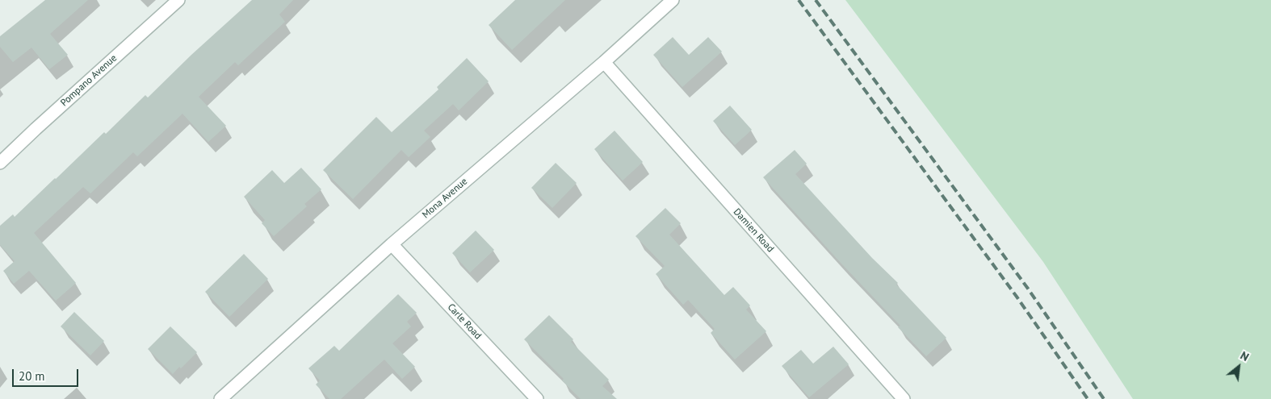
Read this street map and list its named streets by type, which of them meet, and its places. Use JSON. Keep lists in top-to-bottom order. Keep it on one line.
{"streets":{"street":["Pompano Avenue","Mona Avenue","Damien Road","Carle Road"]},"crossings":[["Mona Avenue","Damien Road"],["Mona Avenue","Carle Road"]],"scale_bar":"20 m","north":"top right"}
